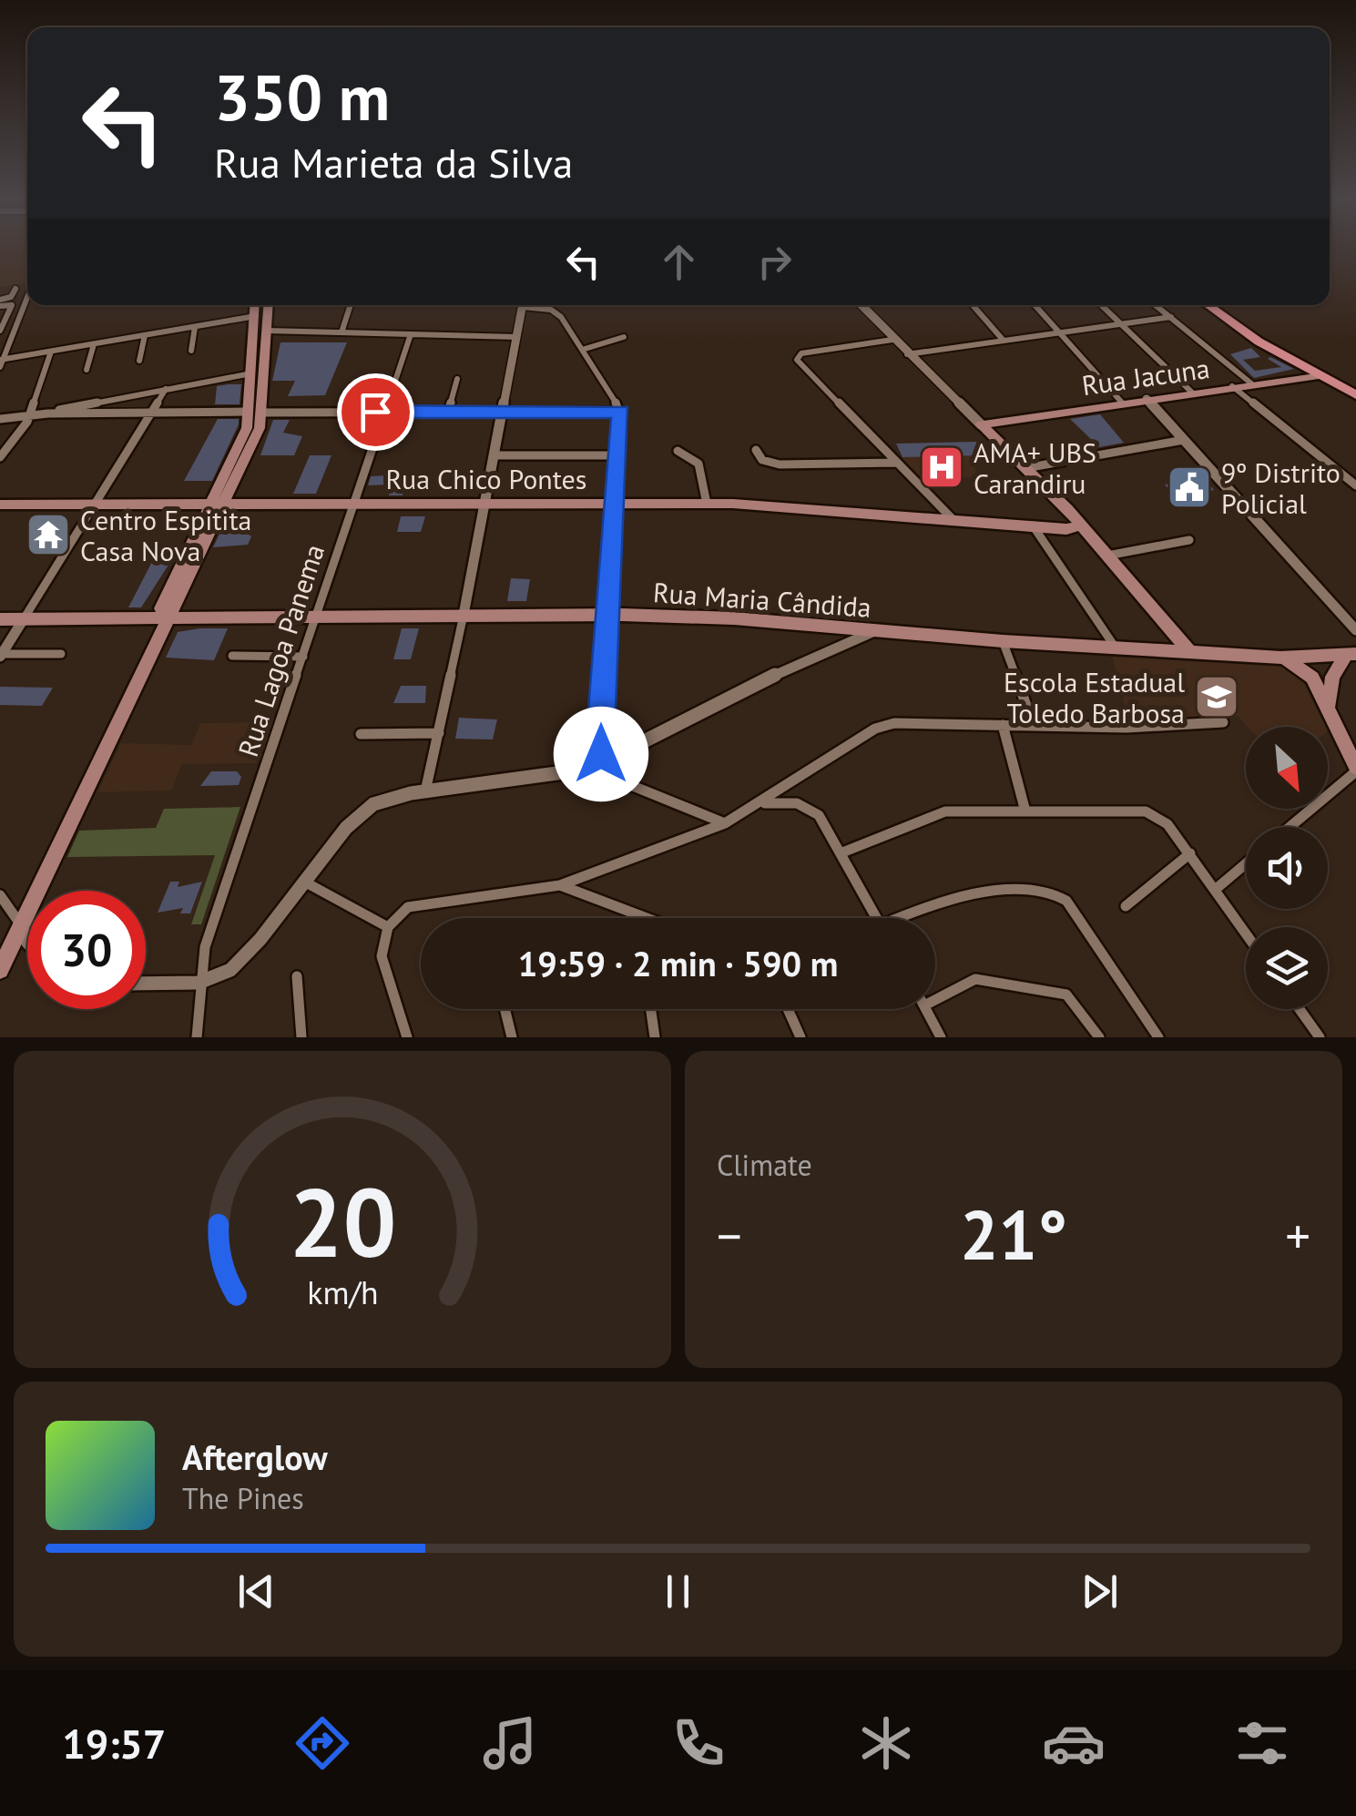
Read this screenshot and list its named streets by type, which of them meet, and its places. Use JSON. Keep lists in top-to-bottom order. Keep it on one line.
{"streets":{"main road":["Rua Jacuna","Rua Chico Pontes","Rua Maria Cândida"],"street":["Rua Lagoa Panema"]},"crossings":[["Rua Chico Pontes","Rua Lagoa Panema"],["Rua Maria Cândida","Rua Lagoa Panema"]],"places":{"hospital":["AMA+ UBS Carandiru"],"public building":["9º Distrito Policial"],"temple":["Centro Espitita Casa Nova"],"school or university":["Escola Estadual Toledo Barbosa"]},"north":"bottom right","page":{"turn":["350 m","Rua Marieta da Silva"],"limit":"30","trip":"19:59 · 2 min · 590 m","tile":"Climate","heat":["−","21°","+"],"song":["Afterglow","The Pines"],"tabs":"19:57","gauge":["20","km/h"]}}
